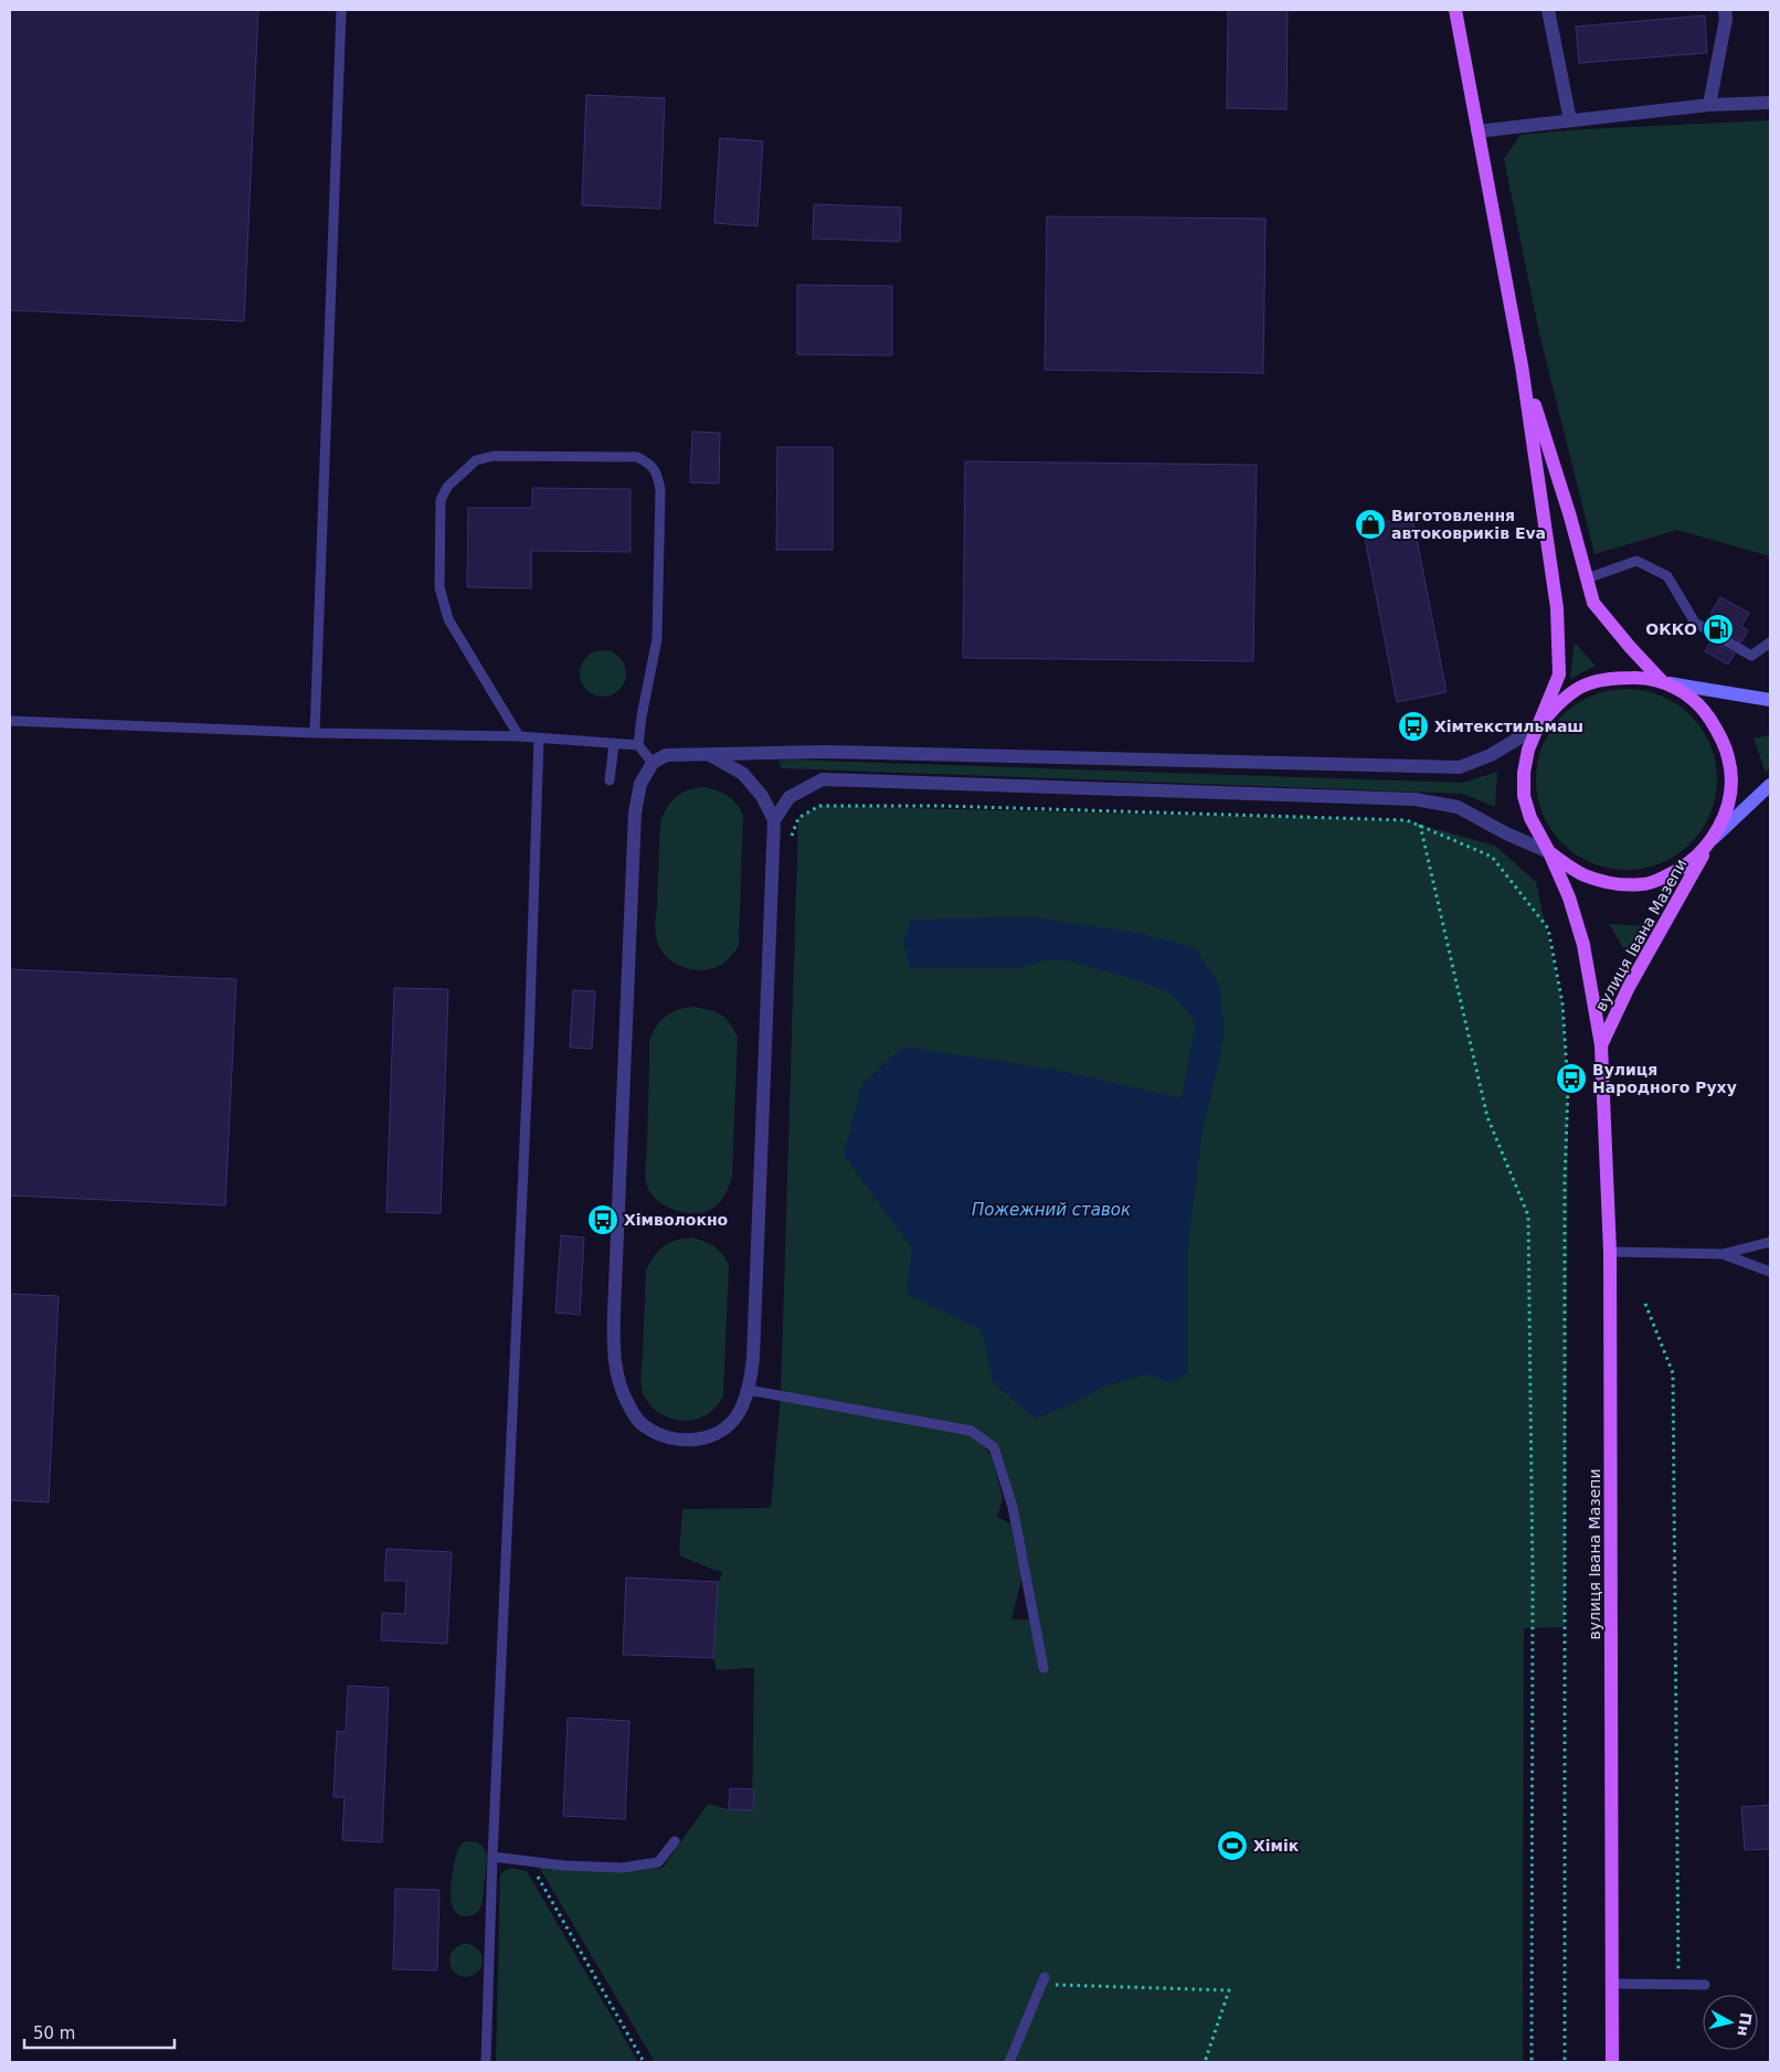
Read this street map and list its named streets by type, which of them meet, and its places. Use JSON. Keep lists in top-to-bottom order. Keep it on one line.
{"streets":{"main road":["вулиця Івана Мазепи"]},"water":["Пожежний ставок"],"places":{"shop":["Виготовлення автоковриків Eva"],"fuel station":["ОККО"],"bus stop":["Хімтекстильмаш","Вулиця Народного Руху","Хімволокно"],"sports":["Хімік"]},"scale_bar":"50 m","north":"right"}
